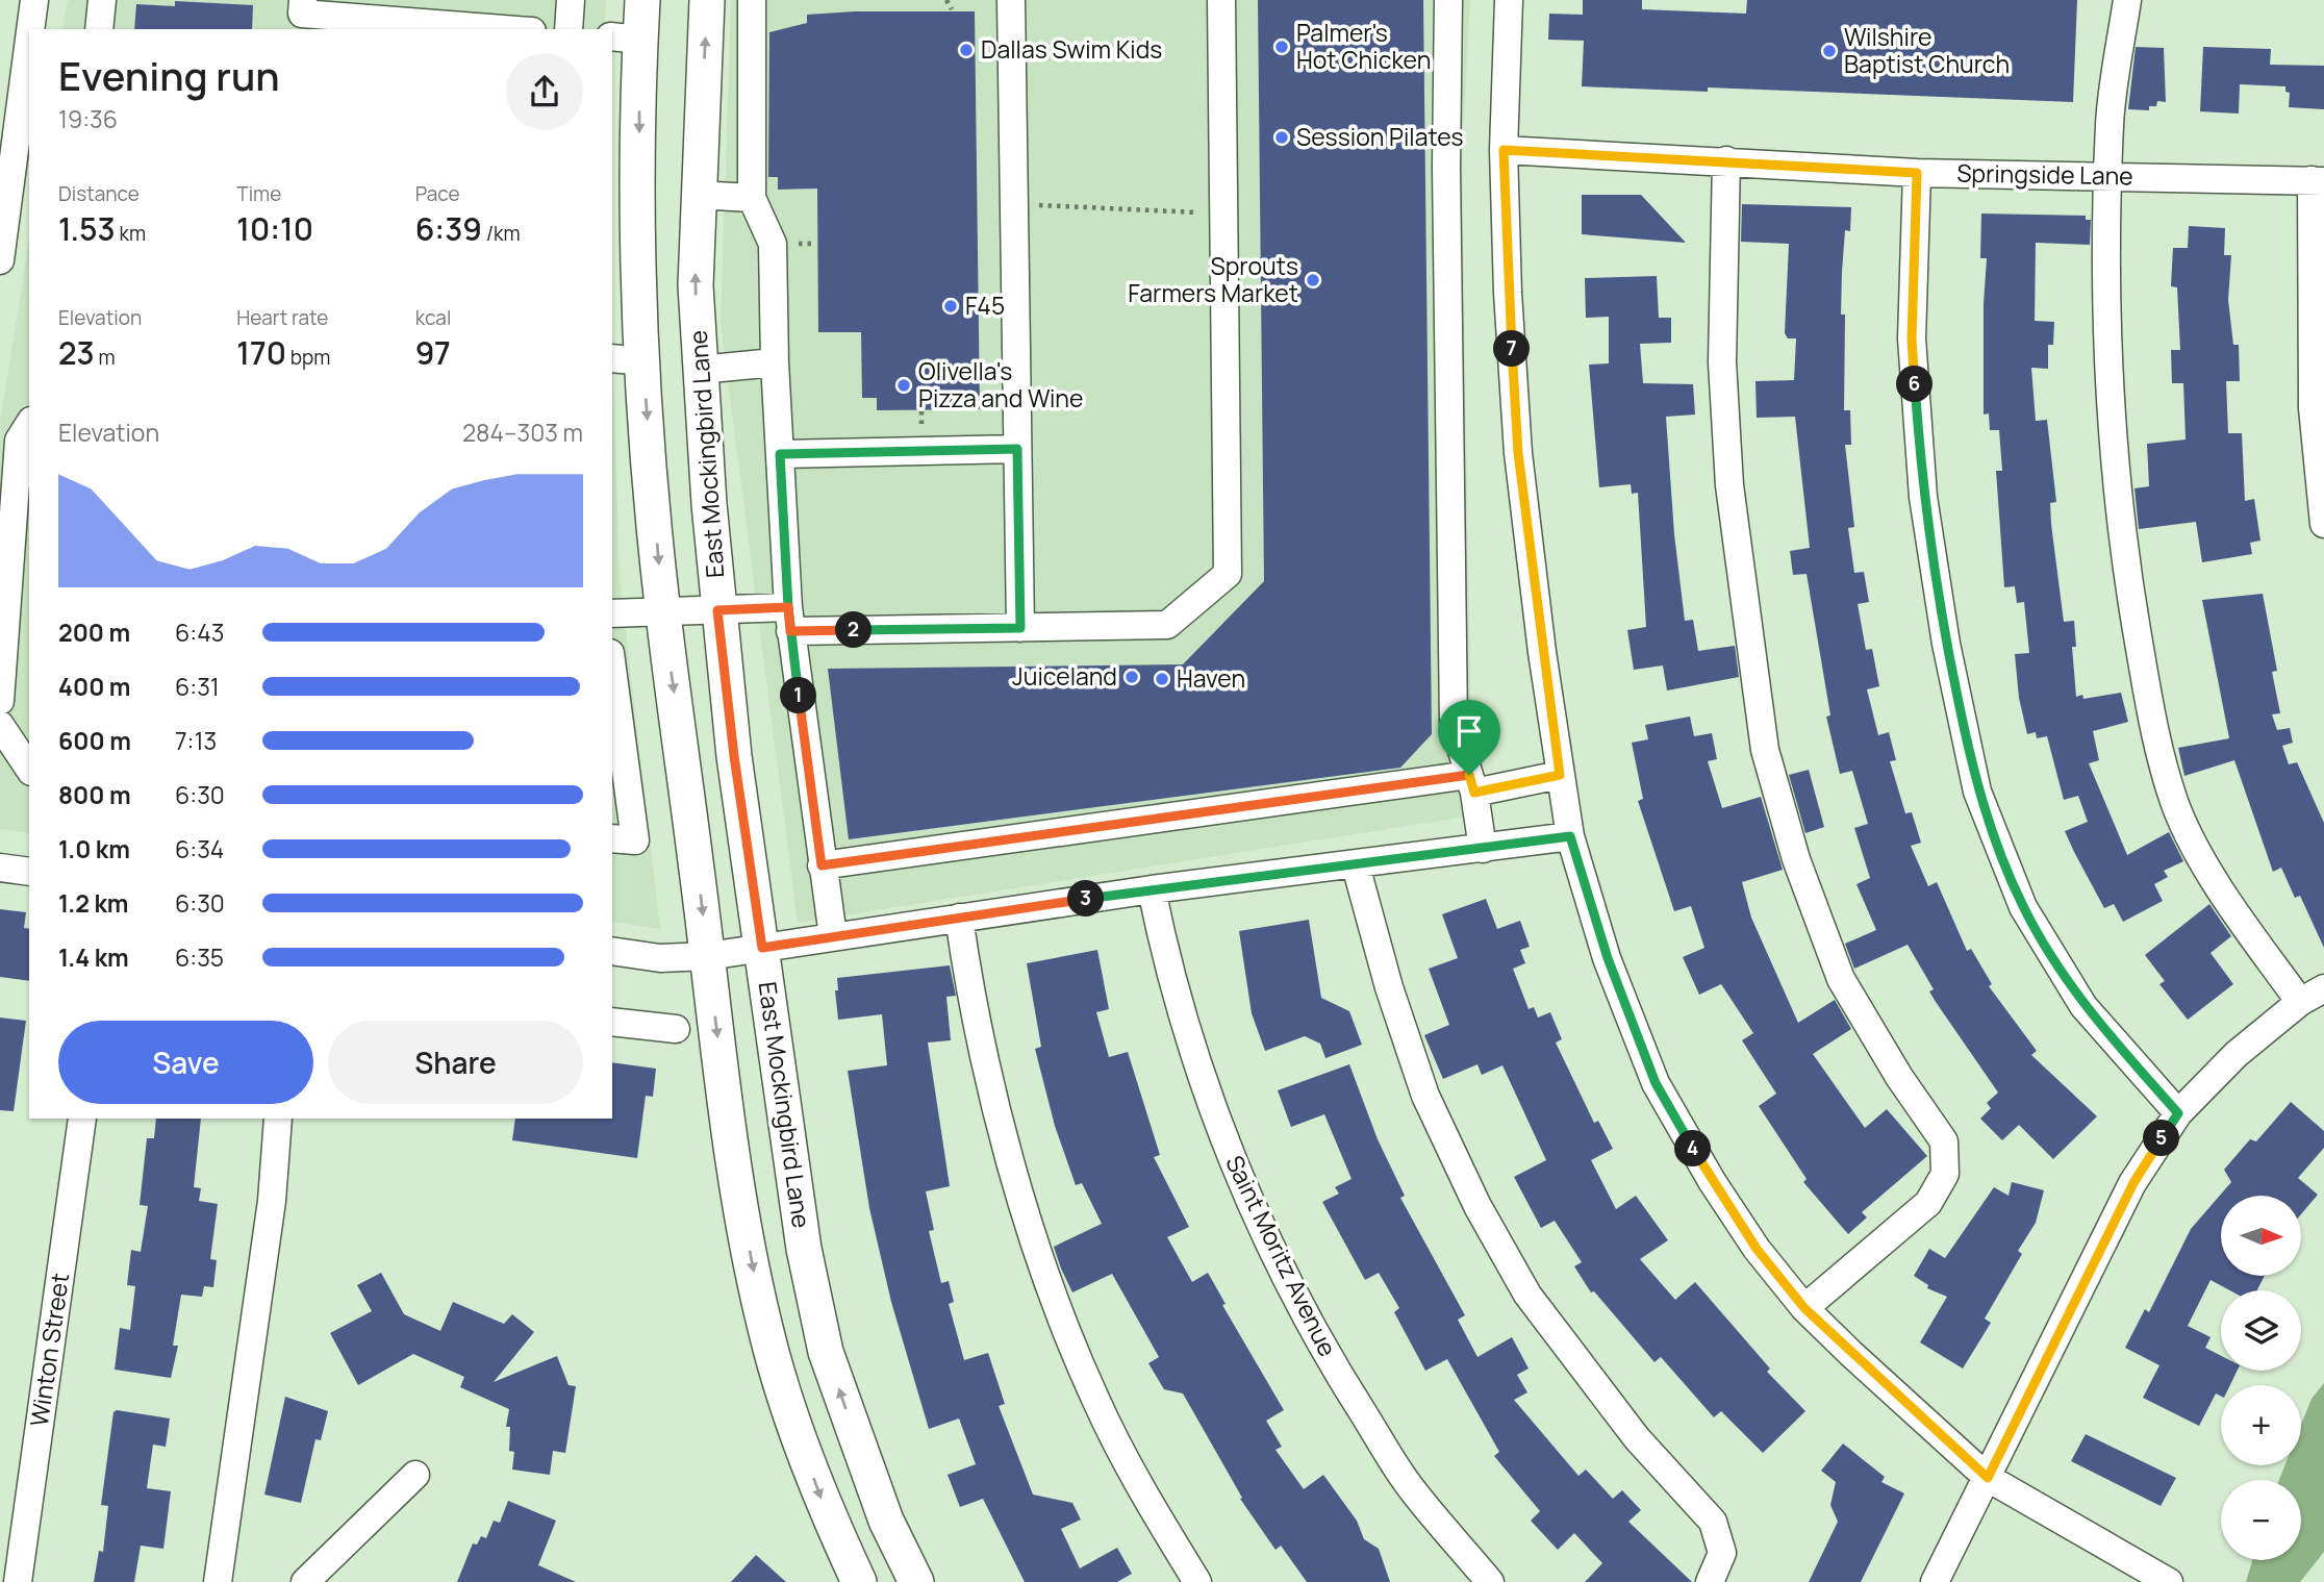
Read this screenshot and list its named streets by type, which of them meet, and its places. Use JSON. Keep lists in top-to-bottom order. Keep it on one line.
{"streets":{"main road":["East Mockingbird Lane"],"street":["Springside Lane","Saint Moritz Avenue","Winton Street"]},"places":["Palmer's Hot Chicken","Dallas Swim Kids","Wilshire Baptist Church","Session Pilates","Sprouts Farmers Market","F45","Olivella's Pizza and Wine","Juiceland","Haven"],"north":"right","page":{"heading":["Evening run","19:36"],"stats":[["Distance","1.53 km"],["Time","10:10"],["Pace","6:39 /km"],["Elevation","23 m"],["Heart rate","170 bpm"],["kcal","97"]],"pins":["7","6","2","1","3","5","4"],"chart":["Elevation","284–303 m"],"list":[{"name":"200 m","note":"6:43"},{"name":"400 m","note":"6:31"},{"name":"600 m","note":"7:13"},{"name":"800 m","note":"6:30"},{"name":"1.0 km","note":"6:34"},{"name":"1.2 km","note":"6:30"},{"name":"1.4 km","note":"6:35"}],"buttons":["Save","Share"],"map_buttons":["+","−"]}}
